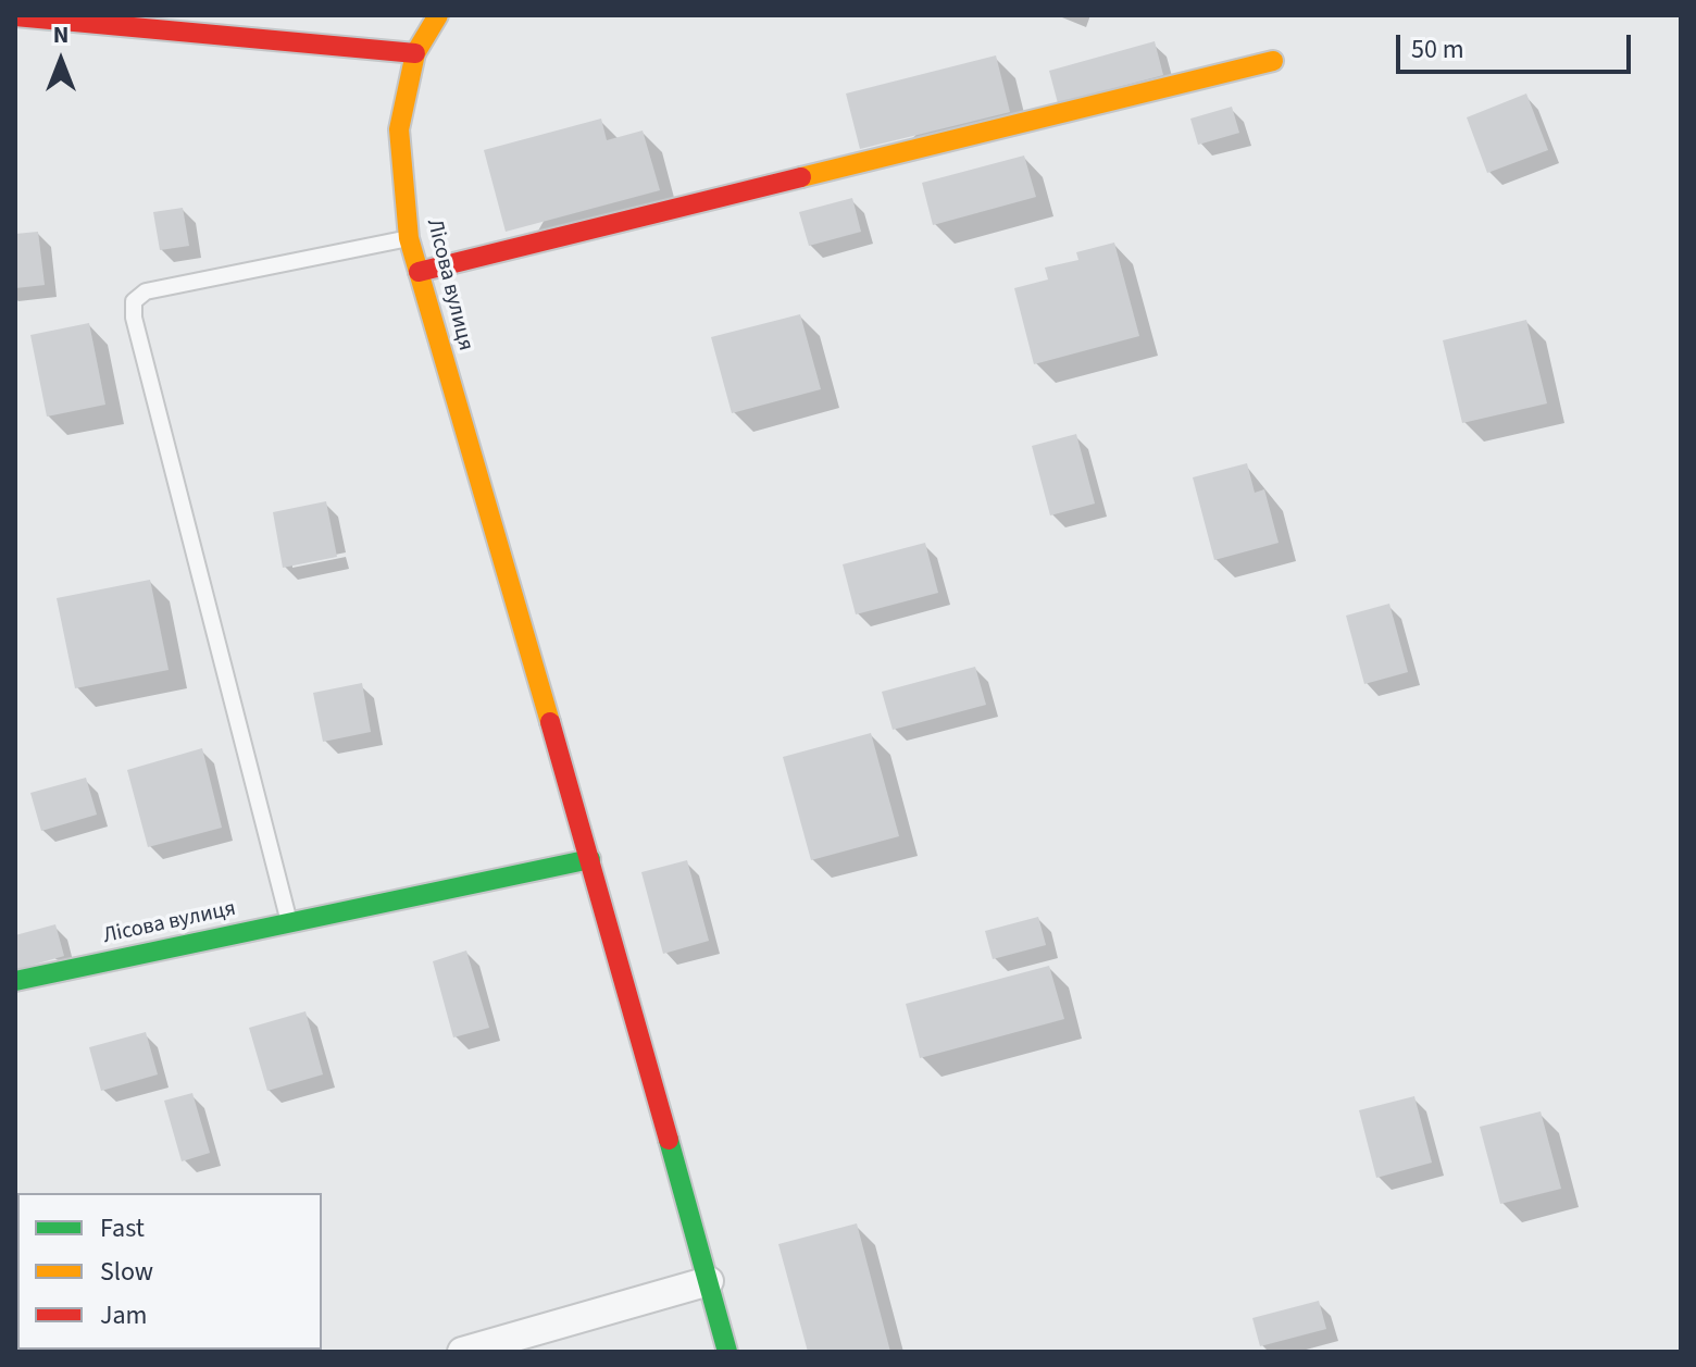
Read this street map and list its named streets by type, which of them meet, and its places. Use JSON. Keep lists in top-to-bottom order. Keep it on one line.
{"streets":{"street":["Лісова вулиця"]},"legend":["Fast","Slow","Jam"],"scale_bar":"50 m","north":"top"}
